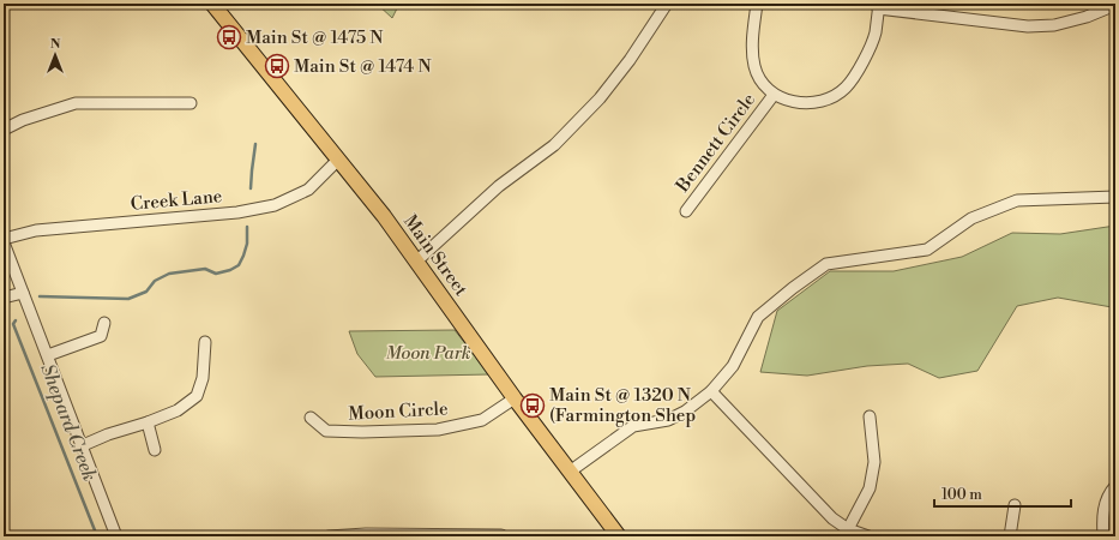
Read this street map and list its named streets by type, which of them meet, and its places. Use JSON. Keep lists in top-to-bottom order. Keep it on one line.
{"streets":{"main road":["Main Street"],"street":["Bennett Circle","Creek Lane","Moon Circle"]},"crossings":[["Creek Lane","Main Street"],["Main Street","Moon Circle"]],"water":["Shepard Creek"],"parks":["Moon Park"],"places":{"bus stop":["Main St @ 1475 N","Main St @ 1474 N","Main St @ 1320 N (Farmington Shep"]},"scale_bar":"100 m","north":"top"}
